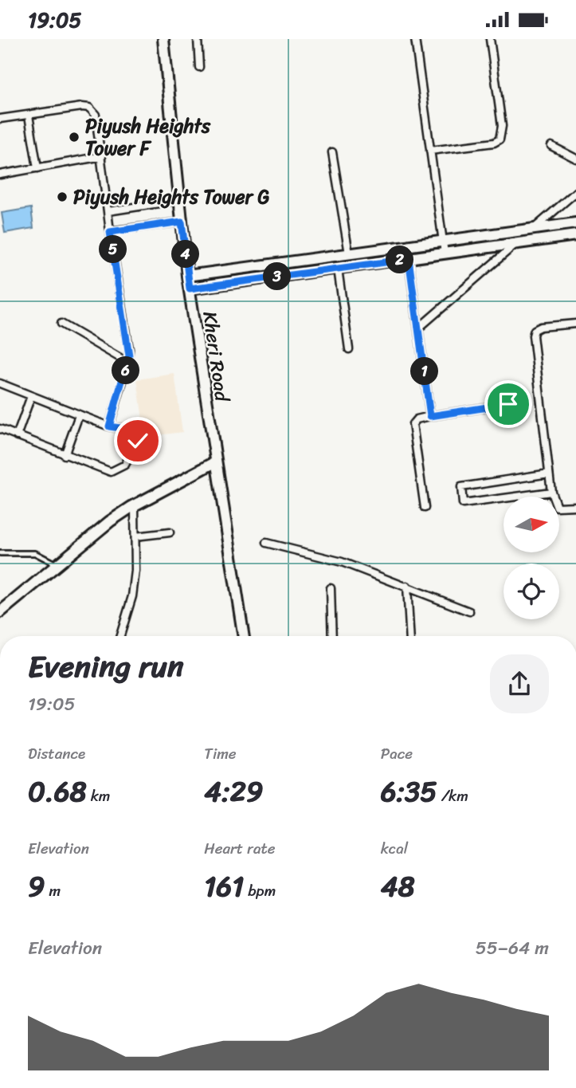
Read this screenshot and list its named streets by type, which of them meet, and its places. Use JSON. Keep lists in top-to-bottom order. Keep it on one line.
{"streets":{"street":["Kheri Road"]},"places":["Piyush Heights Tower F","Piyush Heights Tower G"],"north":"right","page":{"status":"19:05","pins":["5","4","2","3","6","1"],"heading":["Evening run","19:05"],"stats":[["Distance","0.68 km"],["Time","4:29"],["Pace","6:35 /km"],["Elevation","9 m"],["Heart rate","161 bpm"],["kcal","48"]],"chart":["Elevation","55–64 m"]}}
